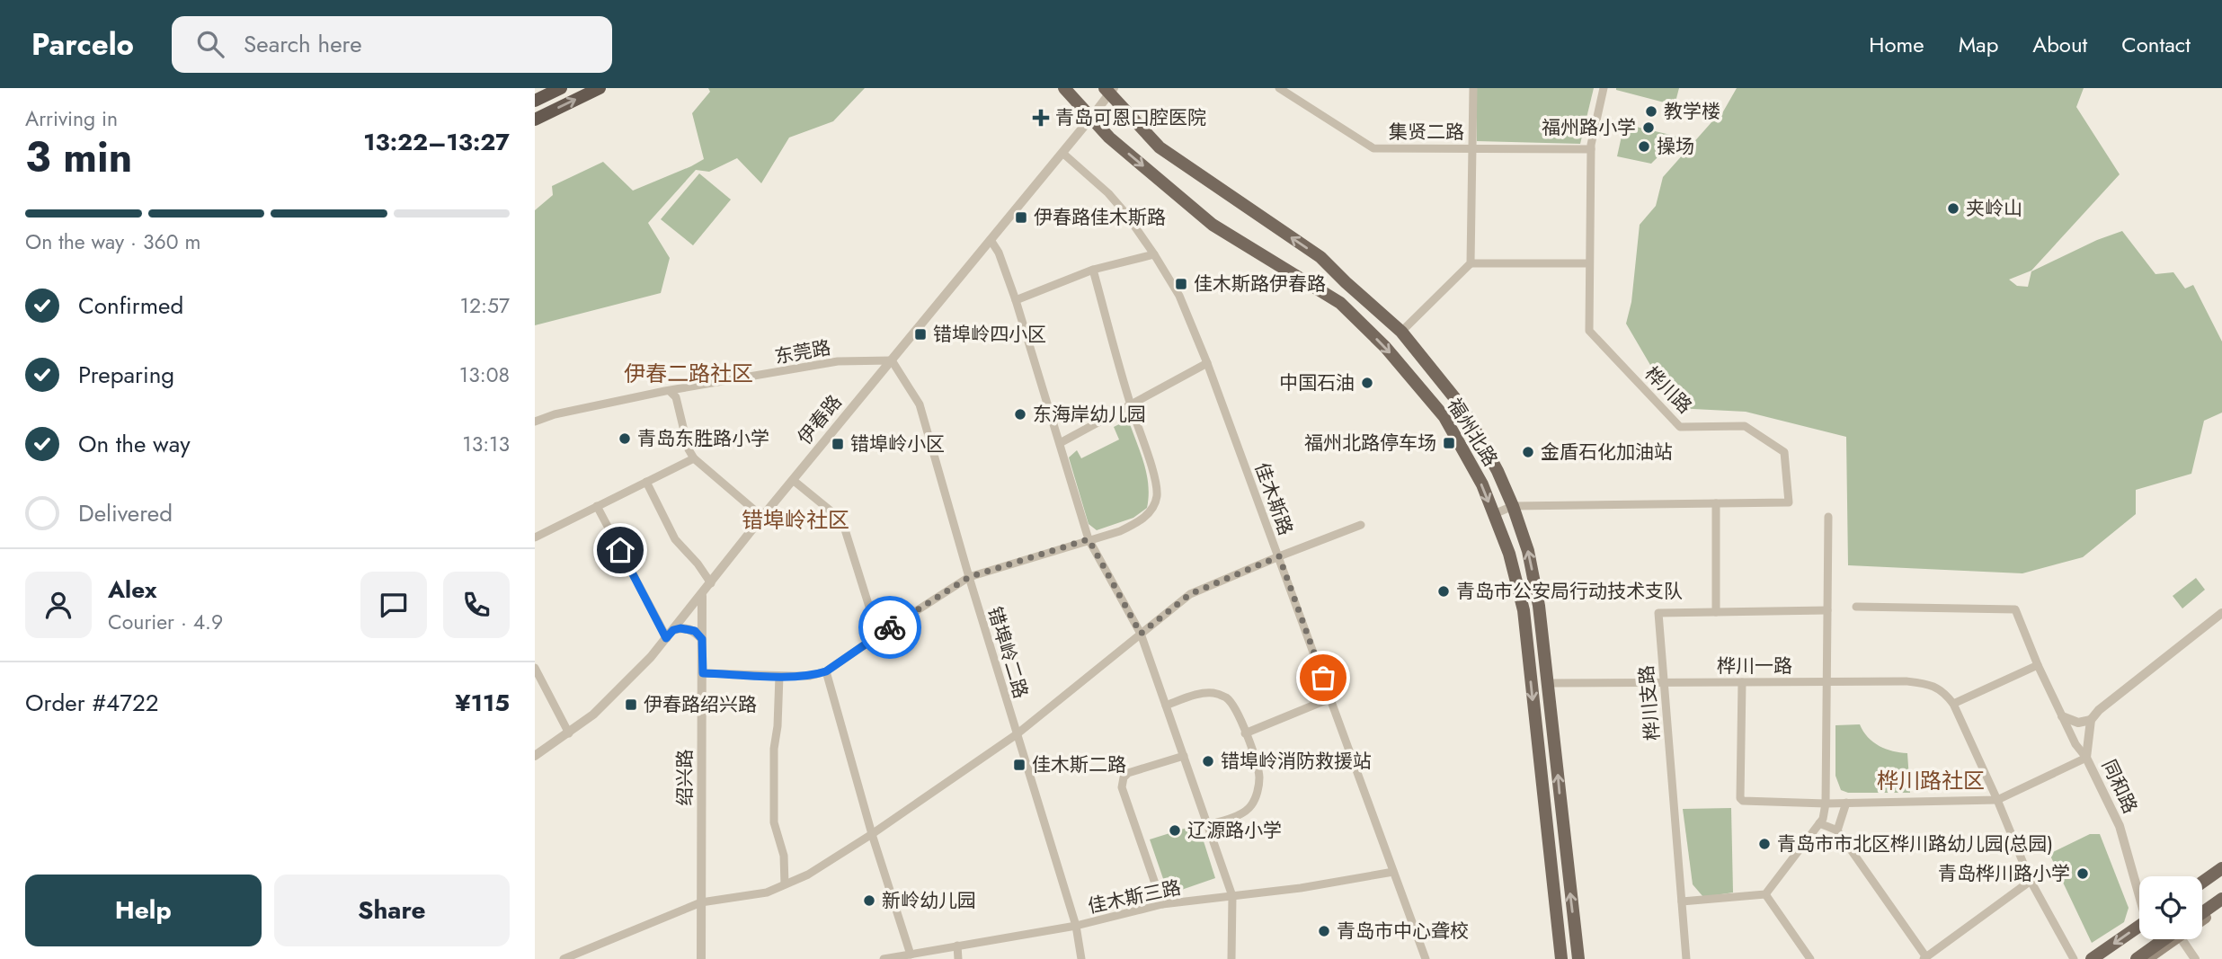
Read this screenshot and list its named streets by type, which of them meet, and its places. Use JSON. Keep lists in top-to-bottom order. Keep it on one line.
{"streets":{"main road":["福州北路"],"street":["集贤二路","东莞路","桦川路","伊春路","佳木斯路","错埠岭二路","桦川一路","桦川支路","绍兴路","同和路","佳木斯三路"]},"crossings":[["集贤二路","桦川路"],["东莞路","伊春路"],["东莞路","错埠岭二路"],["桦川路","福州北路"],["伊春路","福州北路"],["伊春路","佳木斯路"],["伊春路","错埠岭二路"],["伊春路","绍兴路"],["福州北路","桦川一路"],["佳木斯路","佳木斯三路"],["错埠岭二路","佳木斯三路"],["桦川一路","桦川支路"]],"districts":["伊春二路社区","错埠岭社区","桦川路社区"],"places":{"other":["教学楼","福州路小学","操场","夹岭山","中国石油","东海岸幼儿园","青岛东胜路小学","金盾石化加油站","青岛市公安局行动技术支队","错埠岭消防救援站","辽源路小学","青岛市市北区桦川路幼儿园(总园)","青岛桦川路小学","新岭幼儿园","青岛市中心聋校"],"health":["青岛可恩口腔医院"],"transit":["伊春路佳木斯路","佳木斯路伊春路","错埠岭四小区","福州北路停车场","错埠岭小区","伊春路绍兴路","佳木斯二路"]},"page":{"header":"Parcelo","search":"Search here","nav":["Home","Map","About","Contact"],"heading":["3 min","Arriving in","13:22–13:27"],"panel":["Alex","Courier · 4.9","Order #4722","¥115"],"bar":"On the way · 360 m","list":[["Confirmed","12:57"],["Preparing","13:08"],["On the way","13:13"],"Delivered"],"buttons":["Help","Share"]}}
